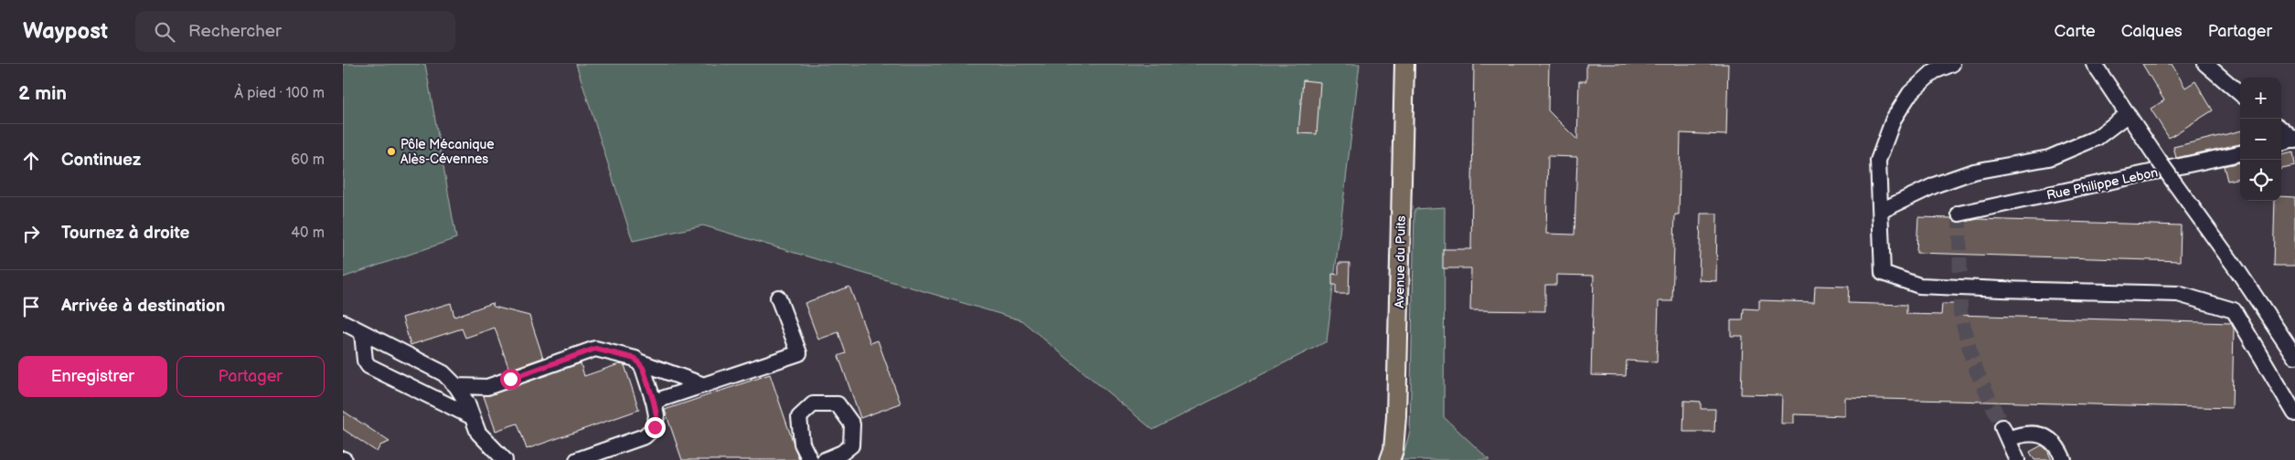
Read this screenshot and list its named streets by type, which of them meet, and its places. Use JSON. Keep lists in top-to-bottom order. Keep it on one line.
{"streets":{"main road":["Avenue du Puits"],"street":["Rue Philippe Lebon"]},"places":["Pôle Mécanique Alès-Cévennes"],"page":{"header":"Waypost","search":"Rechercher","nav":["Carte","Calques","Partager"],"heading":["2 min","À pied · 100 m"],"map_buttons":["+","−"],"list":[["Continuez","60 m"],["Tournez à droite","40 m"],"Arrivée à destination"],"buttons":["Enregistrer","Partager"]}}
